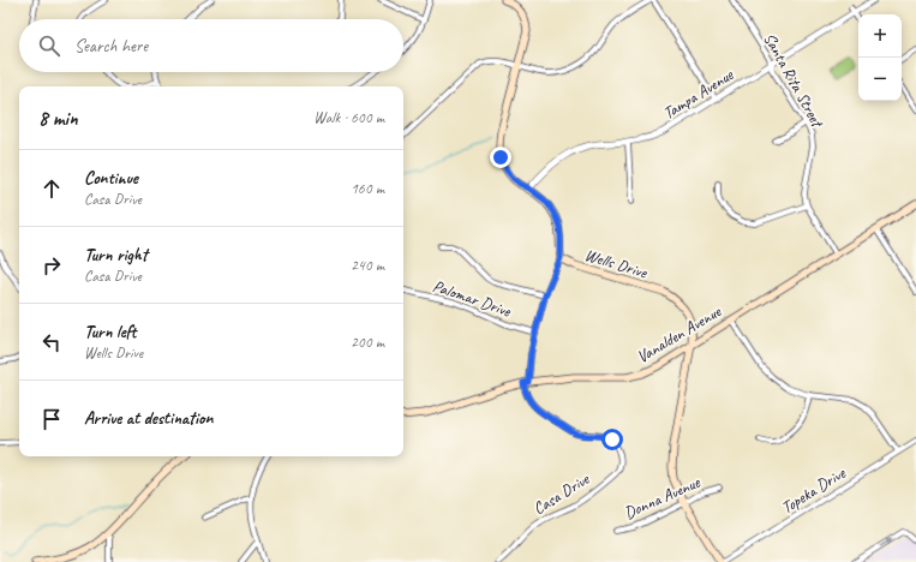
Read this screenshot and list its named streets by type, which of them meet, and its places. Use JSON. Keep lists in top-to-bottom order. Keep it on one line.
{"streets":{"main road":["Wells Drive","Vanalden Avenue"],"street":["Santa Rita Street","Tampa Avenue","Palomar Drive","Topeka Drive","Casa Drive","Donna Avenue"]},"crossings":[["Santa Rita Street","Tampa Avenue"],["Santa Rita Street","Vanalden Avenue"],["Tampa Avenue","Wells Drive"],["Wells Drive","Vanalden Avenue"],["Wells Drive","Topeka Drive"],["Wells Drive","Casa Drive"],["Wells Drive","Donna Avenue"],["Palomar Drive","Casa Drive"],["Vanalden Avenue","Casa Drive"]],"page":{"map_buttons":["+","−"],"search":"Search here","heading":["8 min","Walk · 600 m"],"list":[["Continue","Casa Drive","160 m"],["Turn right","Casa Drive","240 m"],["Turn left","Wells Drive","200 m"],"Arrive at destination"]}}
